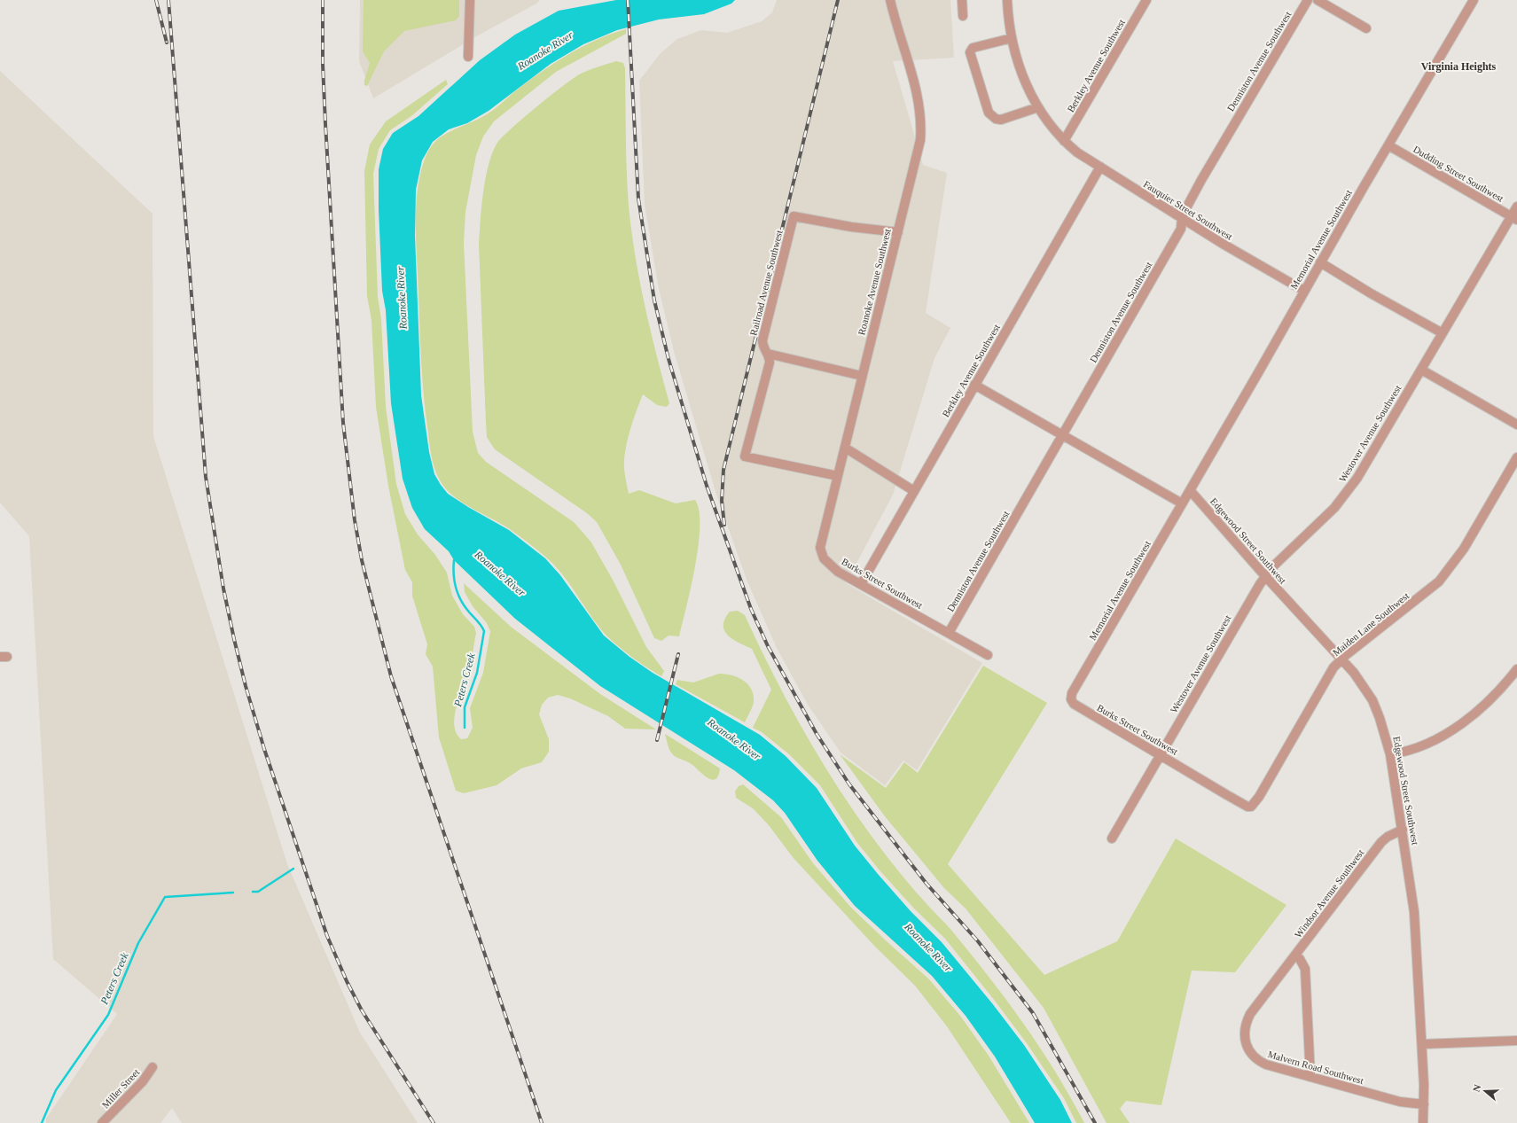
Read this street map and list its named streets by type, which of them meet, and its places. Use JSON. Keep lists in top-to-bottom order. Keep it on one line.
{"streets":{"street":["Denniston Avenue Southwest","Berkley Avenue Southwest","Dudding Street Southwest","Fauquier Street Southwest","Memorial Avenue Southwest","Roanoke Avenue Southwest","Railroad Avenue Southwest","Westover Avenue Southwest","Edgewood Street Southwest","Burks Street Southwest","Maiden Lane Southwest","Windsor Avenue Southwest","Malvern Road Southwest","Miller Street"]},"crossings":[["Denniston Avenue Southwest","Fauquier Street Southwest"],["Denniston Avenue Southwest","Burks Street Southwest"],["Berkley Avenue Southwest","Fauquier Street Southwest"],["Berkley Avenue Southwest","Burks Street Southwest"],["Dudding Street Southwest","Memorial Avenue Southwest"],["Dudding Street Southwest","Westover Avenue Southwest"],["Fauquier Street Southwest","Memorial Avenue Southwest"],["Memorial Avenue Southwest","Edgewood Street Southwest"],["Memorial Avenue Southwest","Burks Street Southwest"],["Roanoke Avenue Southwest","Railroad Avenue Southwest"],["Roanoke Avenue Southwest","Burks Street Southwest"],["Railroad Avenue Southwest","Burks Street Southwest"],["Westover Avenue Southwest","Edgewood Street Southwest"],["Westover Avenue Southwest","Burks Street Southwest"],["Edgewood Street Southwest","Maiden Lane Southwest"],["Edgewood Street Southwest","Windsor Avenue Southwest"],["Edgewood Street Southwest","Malvern Road Southwest"],["Burks Street Southwest","Maiden Lane Southwest"],["Windsor Avenue Southwest","Malvern Road Southwest"]],"districts":["Virginia Heights"],"water":["Roanoke River","Peters Creek"],"north":"left"}
